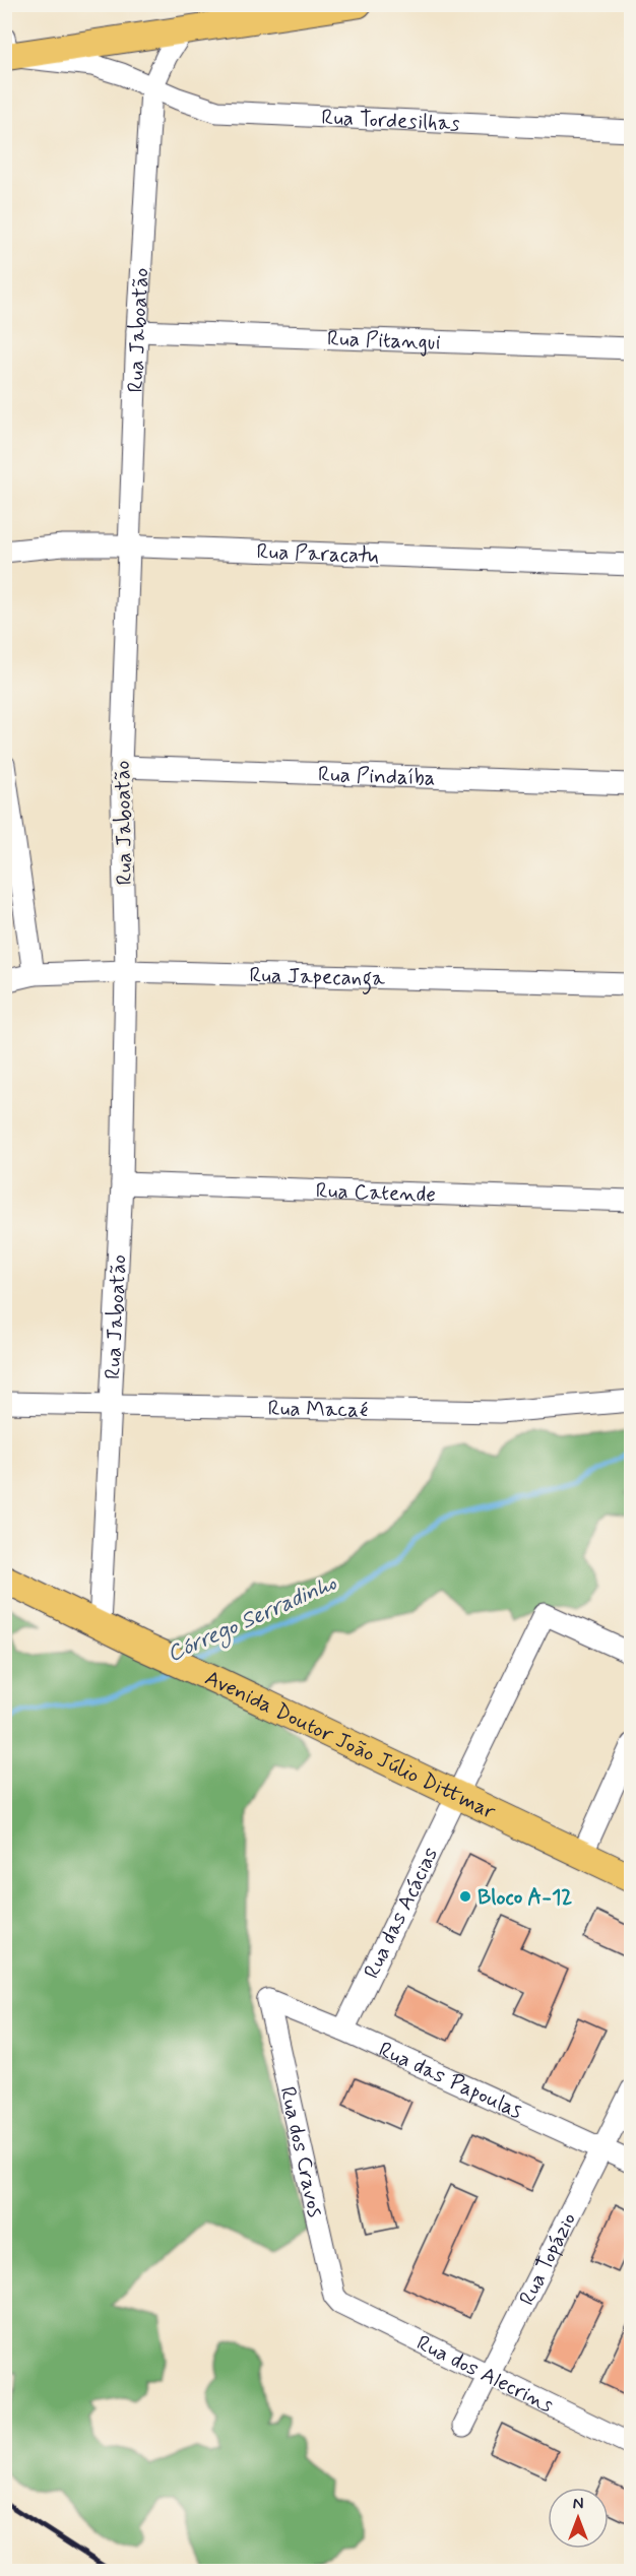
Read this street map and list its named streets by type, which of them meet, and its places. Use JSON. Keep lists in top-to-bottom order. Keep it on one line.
{"streets":{"main road":["Avenida Doutor João Júlio Dittmar"],"street":["Rua Tordesilhas","Rua Jaboatão","Rua Pitangui","Rua Paracatu","Rua Pindaíba","Rua Japecanga","Rua Catende","Rua Macaé","Rua das Acácias","Rua das Papoulas","Rua dos Cravos","Rua Topázio","Rua dos Alecrins"]},"crossings":[["Rua Tordesilhas","Rua Jaboatão"],["Rua Jaboatão","Rua Pitangui"],["Rua Jaboatão","Rua Paracatu"],["Rua Jaboatão","Rua Pindaíba"],["Rua Jaboatão","Rua Japecanga"],["Rua Jaboatão","Rua Catende"],["Rua Jaboatão","Rua Macaé"],["Rua Jaboatão","Avenida Doutor João Júlio Dittmar"],["Avenida Doutor João Júlio Dittmar","Rua das Acácias"],["Rua das Acácias","Rua das Papoulas"],["Rua das Papoulas","Rua dos Cravos"],["Rua das Papoulas","Rua Topázio"],["Rua dos Cravos","Rua dos Alecrins"],["Rua Topázio","Rua dos Alecrins"]],"water":["Córrego Serradinho"],"places":["Bloco A-12"],"north":"top"}
